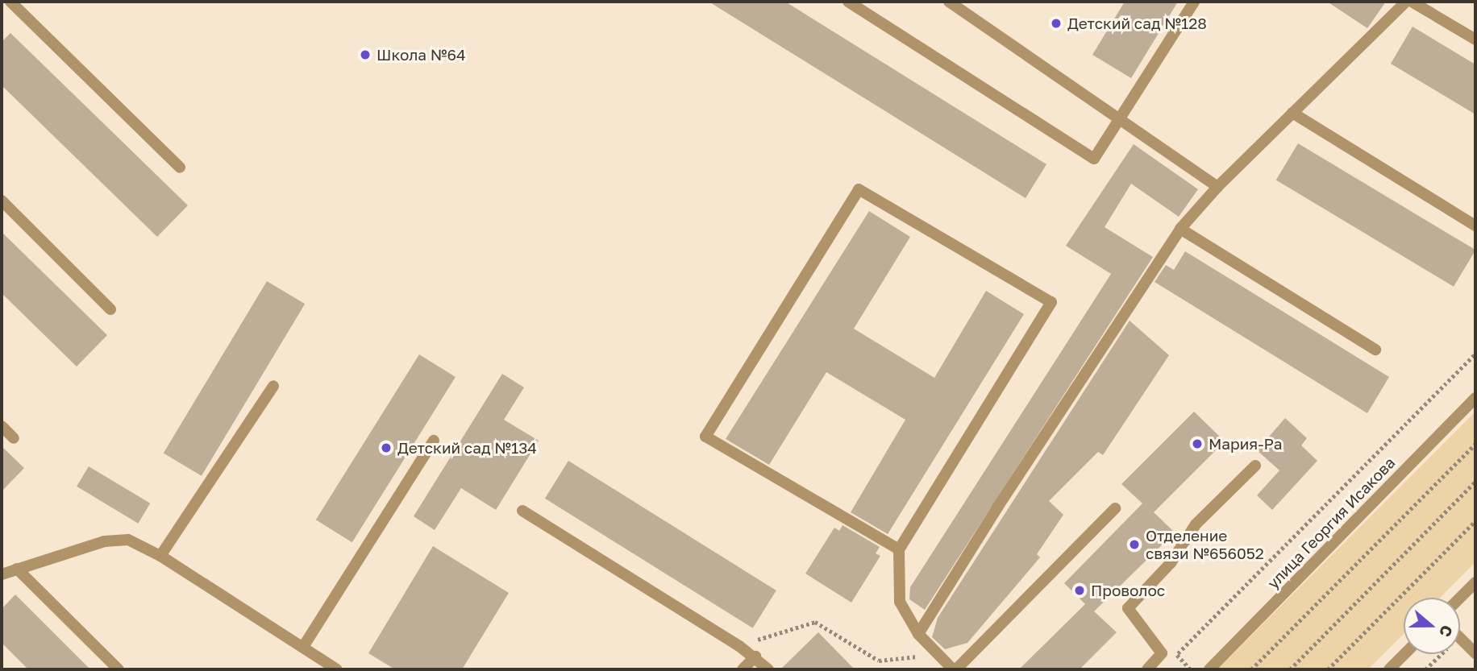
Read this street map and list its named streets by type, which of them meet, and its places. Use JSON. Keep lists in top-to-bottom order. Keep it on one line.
{"streets":{"street":["улица Георгия Исакова"]},"places":["Детский сад №128","Школа №64","Мария-Ра","Детский сад №134","Отделение связи №656052","Проволос"],"north":"right"}
